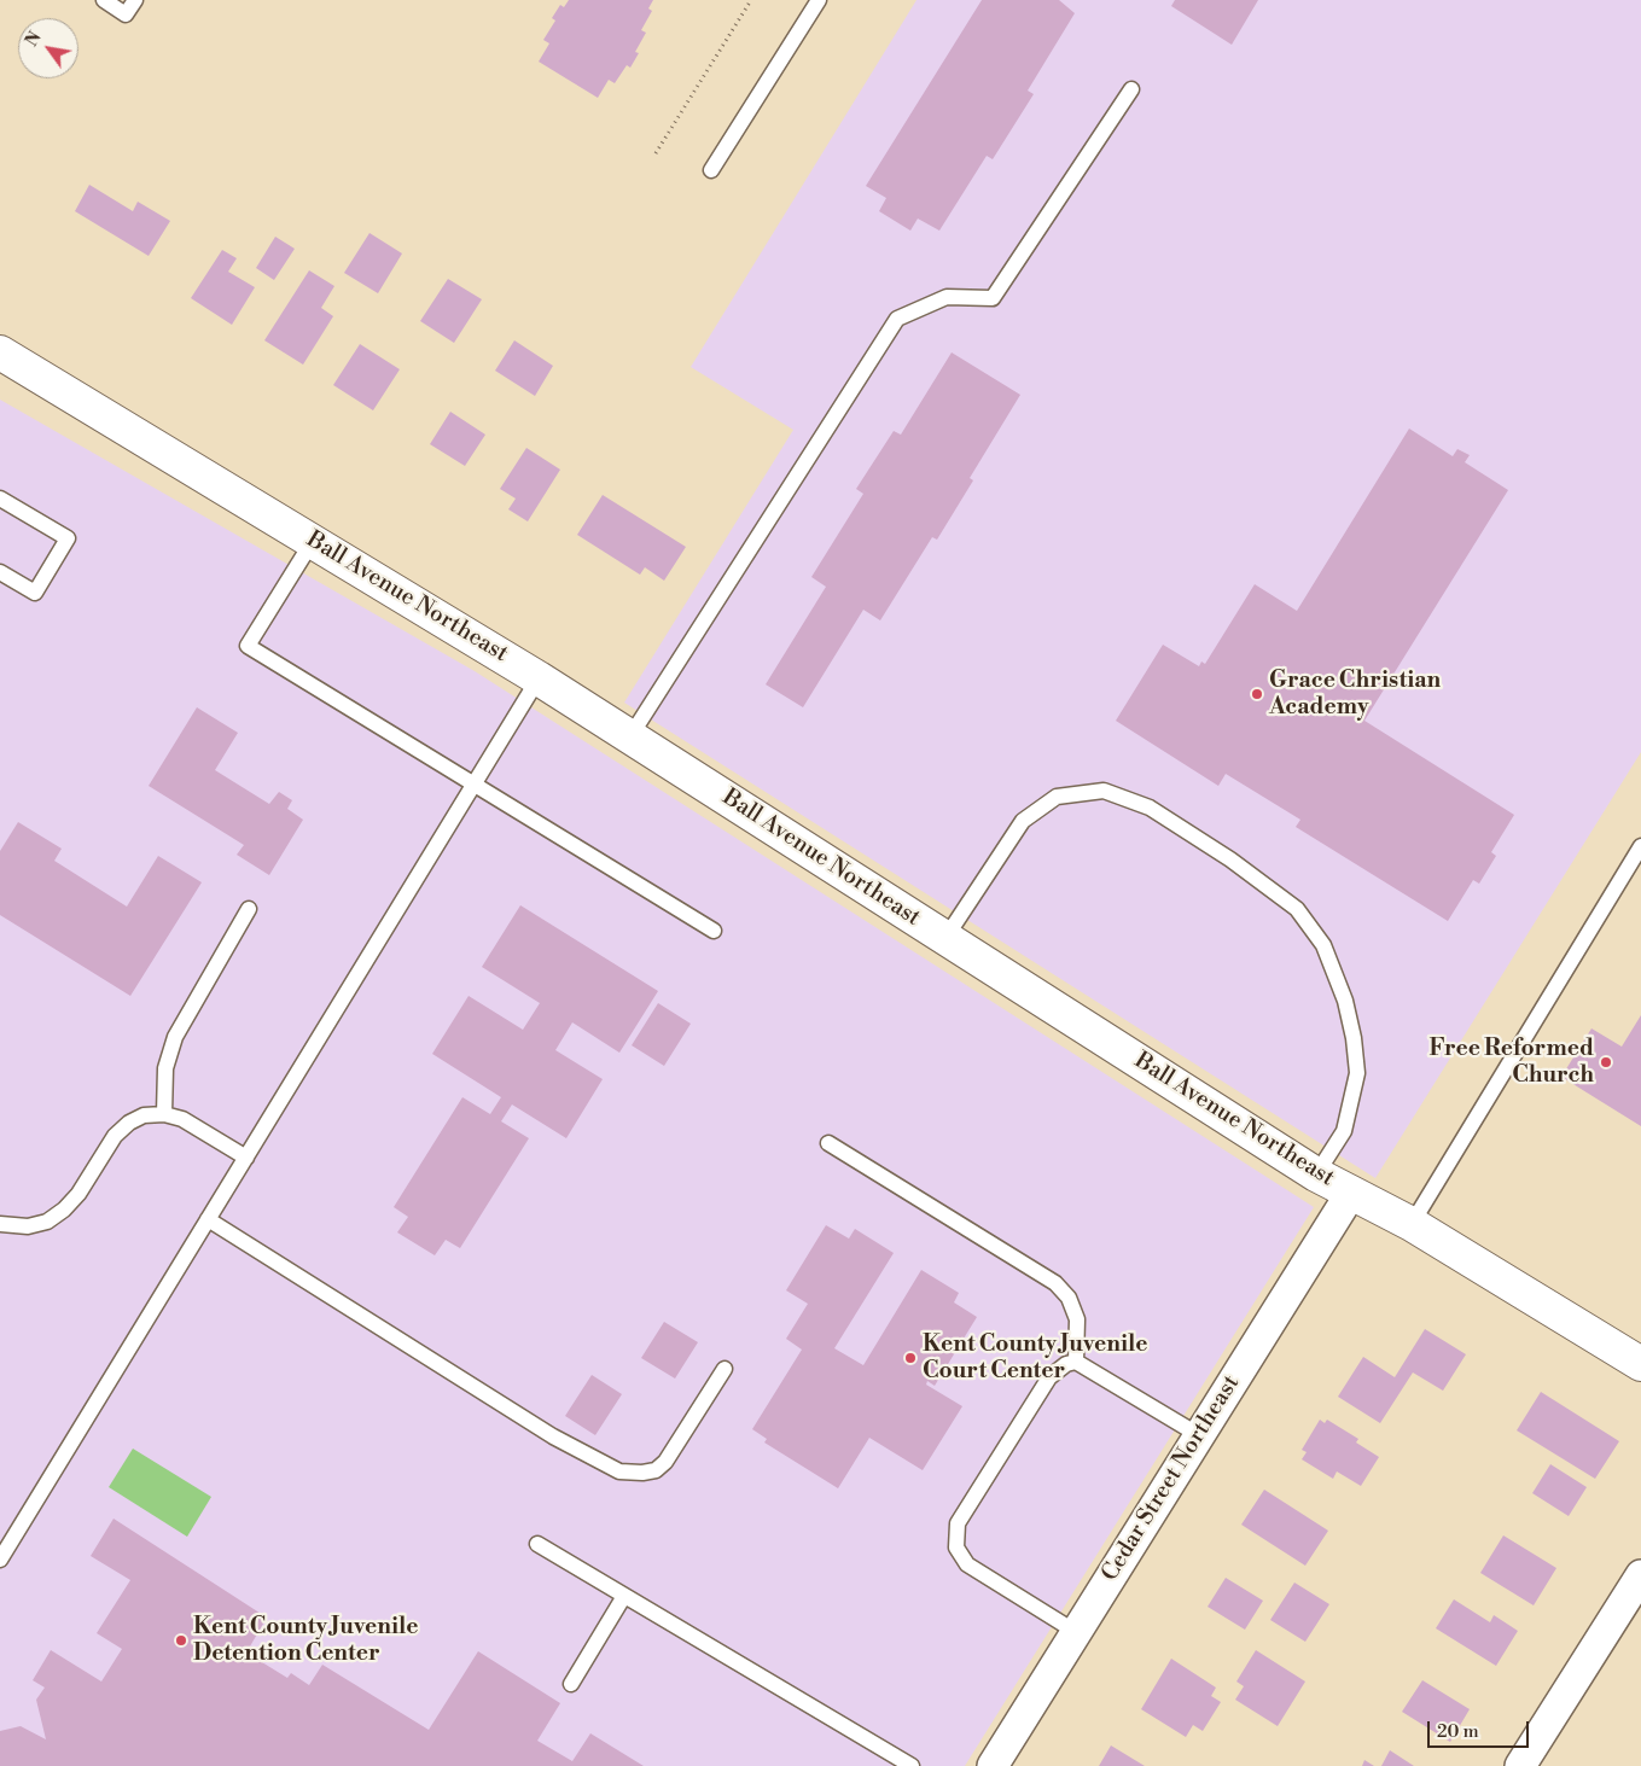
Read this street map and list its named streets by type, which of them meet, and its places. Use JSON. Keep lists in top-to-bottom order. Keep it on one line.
{"streets":{"street":["Ball Avenue Northeast","Cedar Street Northeast"]},"crossings":[["Ball Avenue Northeast","Cedar Street Northeast"]],"places":["Grace Christian Academy","Free Reformed Church","Kent County Juvenile Court Center","Kent County Juvenile Detention Center"],"scale_bar":"20 m","north":"top left"}
